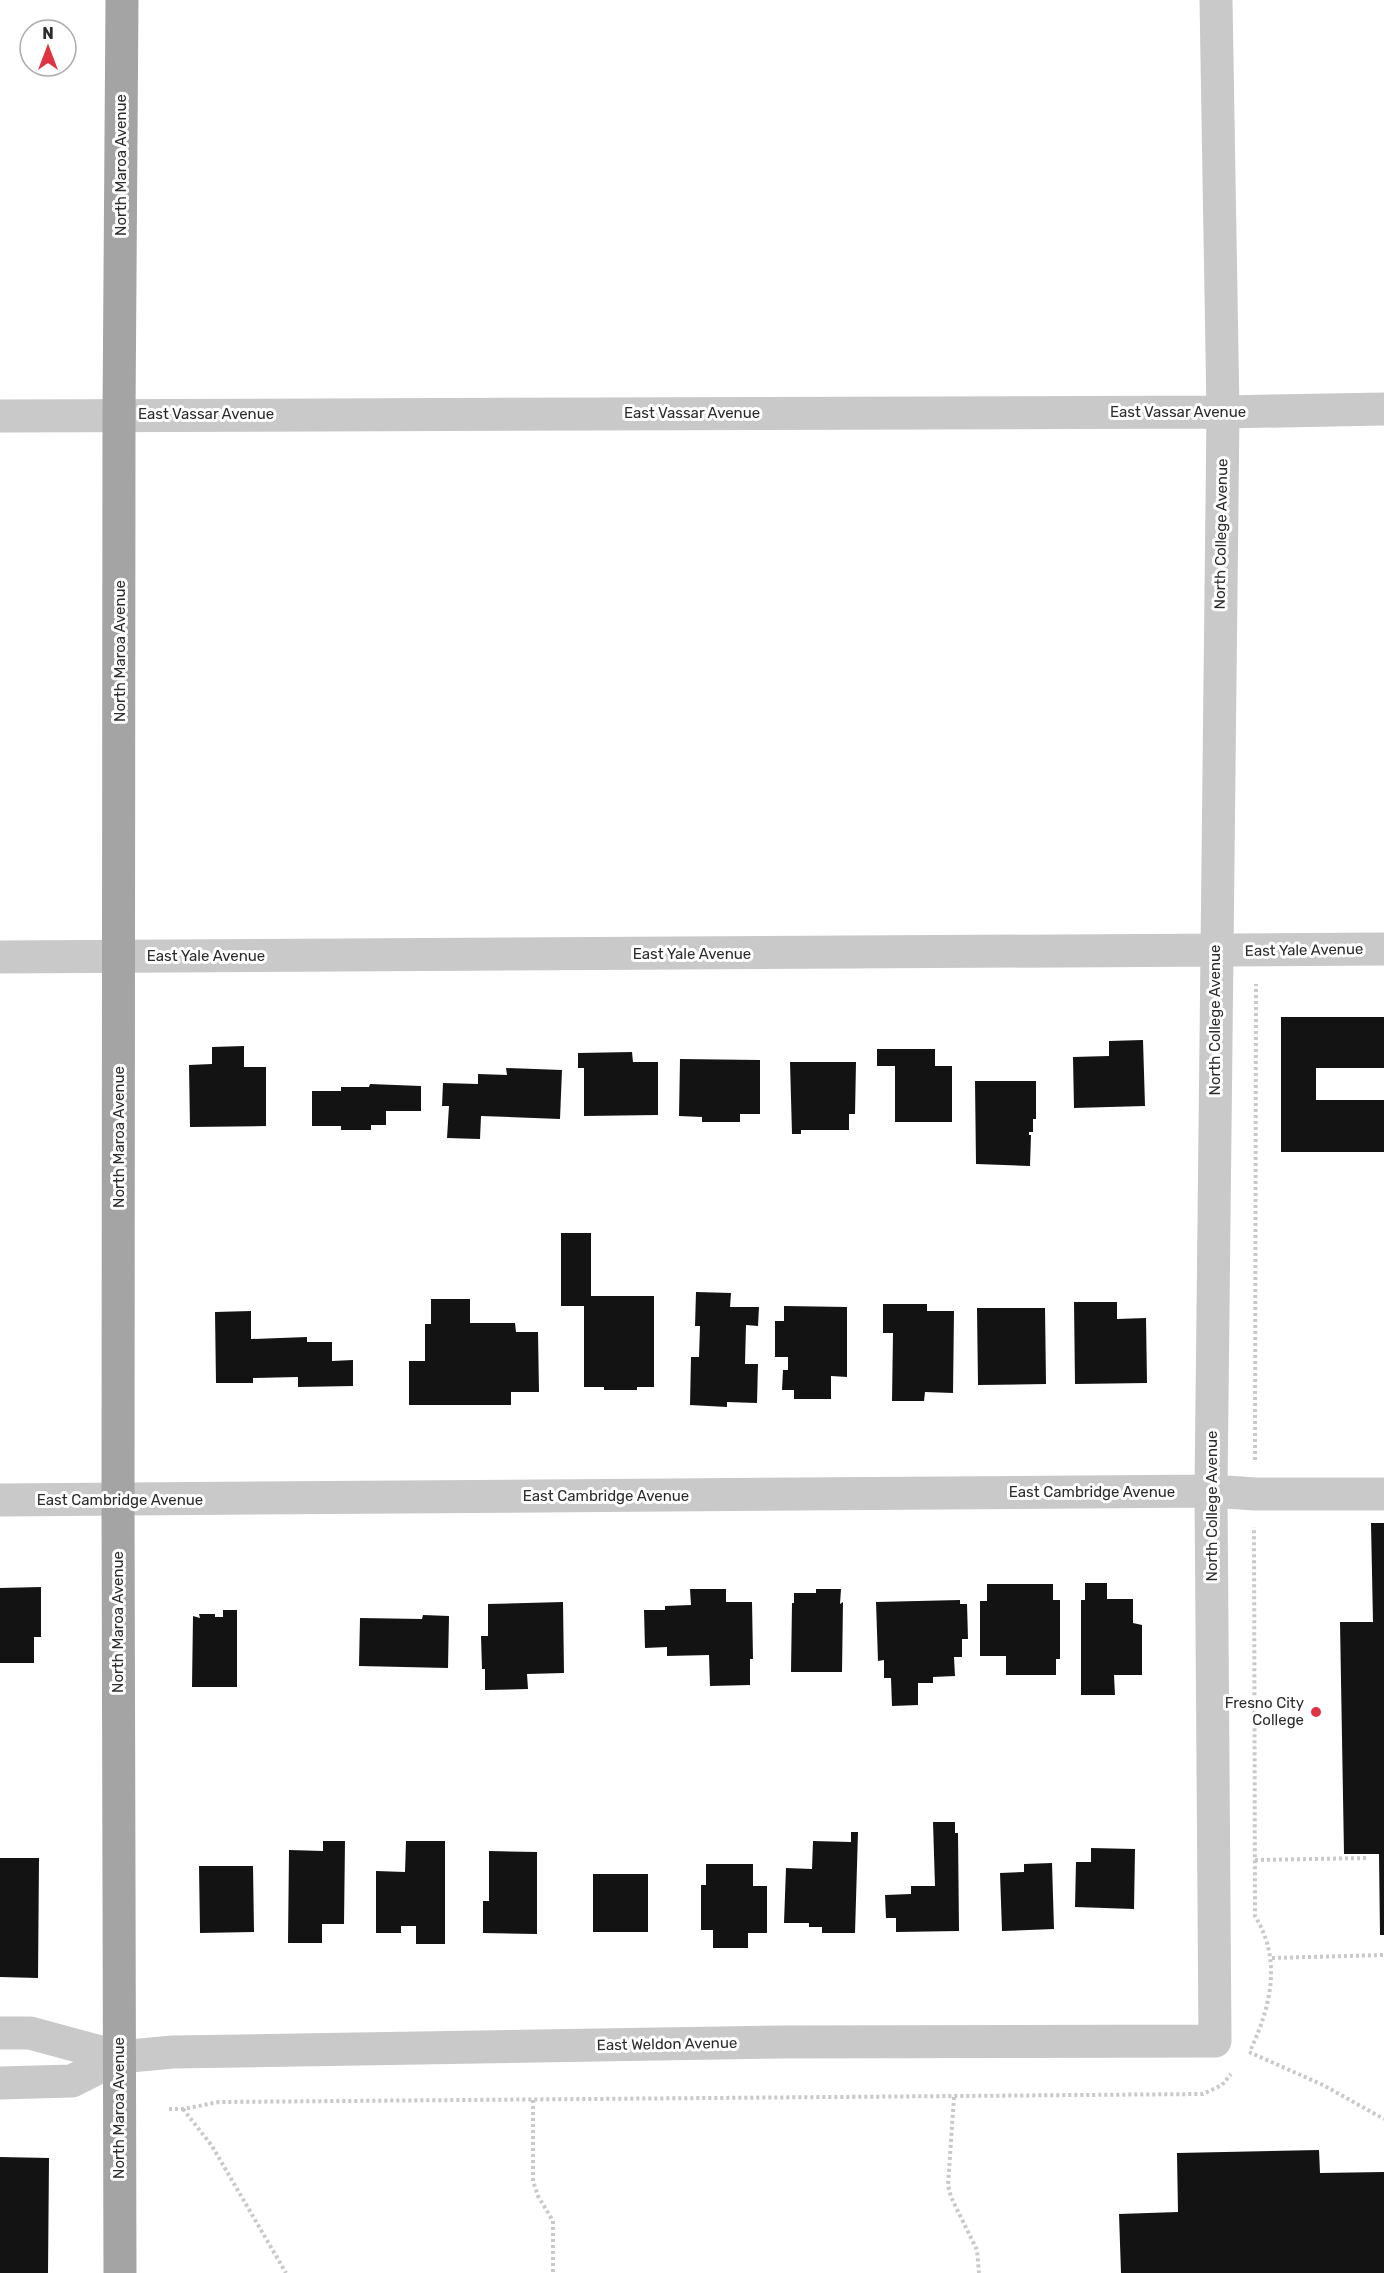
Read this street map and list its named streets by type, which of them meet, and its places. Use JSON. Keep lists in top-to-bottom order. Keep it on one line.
{"streets":{"main road":["North Maroa Avenue"],"street":["East Vassar Avenue","North College Avenue","East Yale Avenue","East Cambridge Avenue","East Weldon Avenue"]},"crossings":[["North Maroa Avenue","East Vassar Avenue"],["North Maroa Avenue","East Yale Avenue"],["North Maroa Avenue","East Cambridge Avenue"],["North Maroa Avenue","East Weldon Avenue"],["East Vassar Avenue","North College Avenue"],["North College Avenue","East Yale Avenue"],["North College Avenue","East Cambridge Avenue"],["North College Avenue","East Weldon Avenue"]],"places":["Fresno City College"],"north":"top"}
